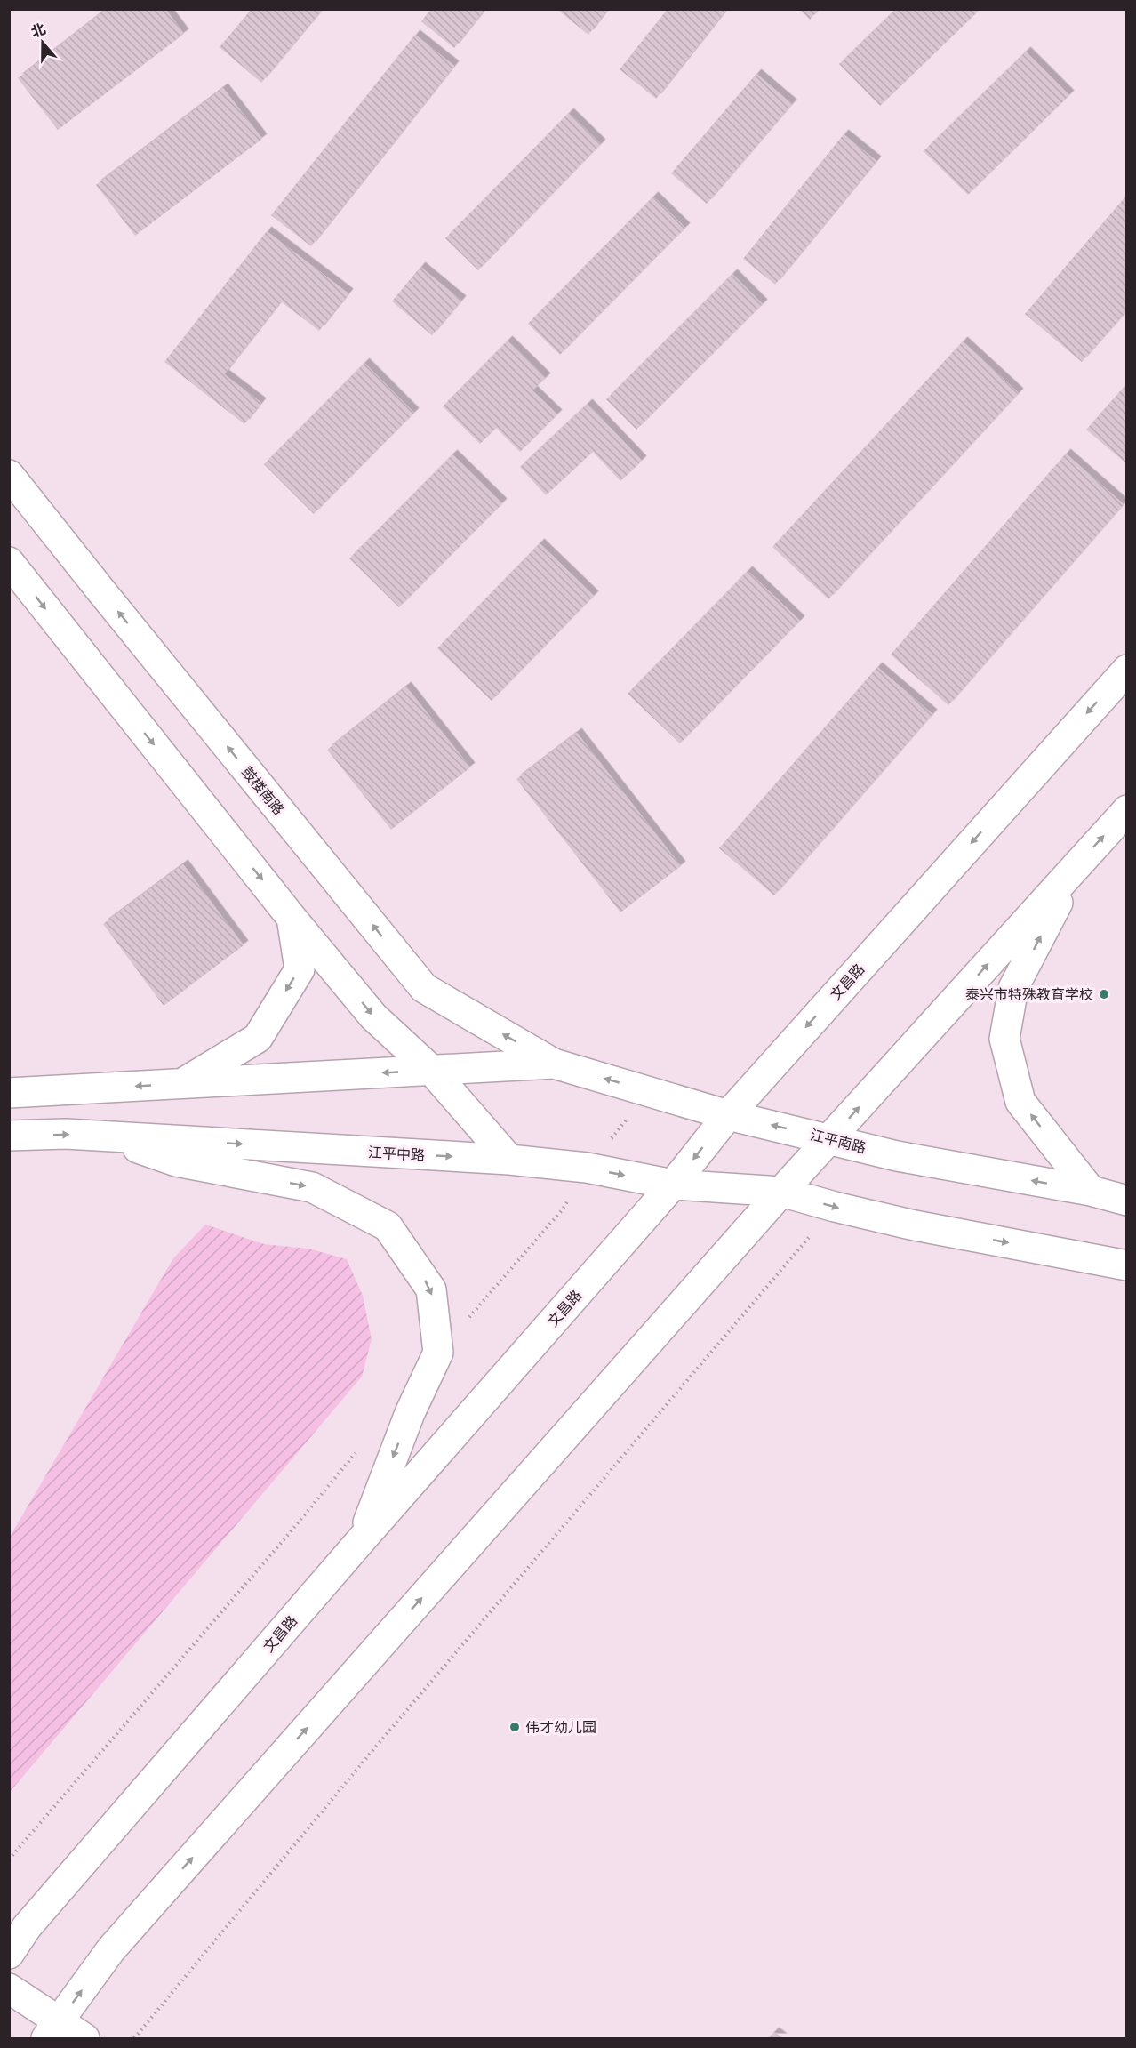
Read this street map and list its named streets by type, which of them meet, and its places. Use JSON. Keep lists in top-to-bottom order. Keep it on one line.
{"streets":{"main road":["鼓楼南路","文昌路","江平南路","江平中路"]},"crossings":[["鼓楼南路","江平南路"],["文昌路","江平南路"],["文昌路","江平中路"]],"places":["泰兴市特殊教育学校","伟才幼儿园"],"north":"top"}
